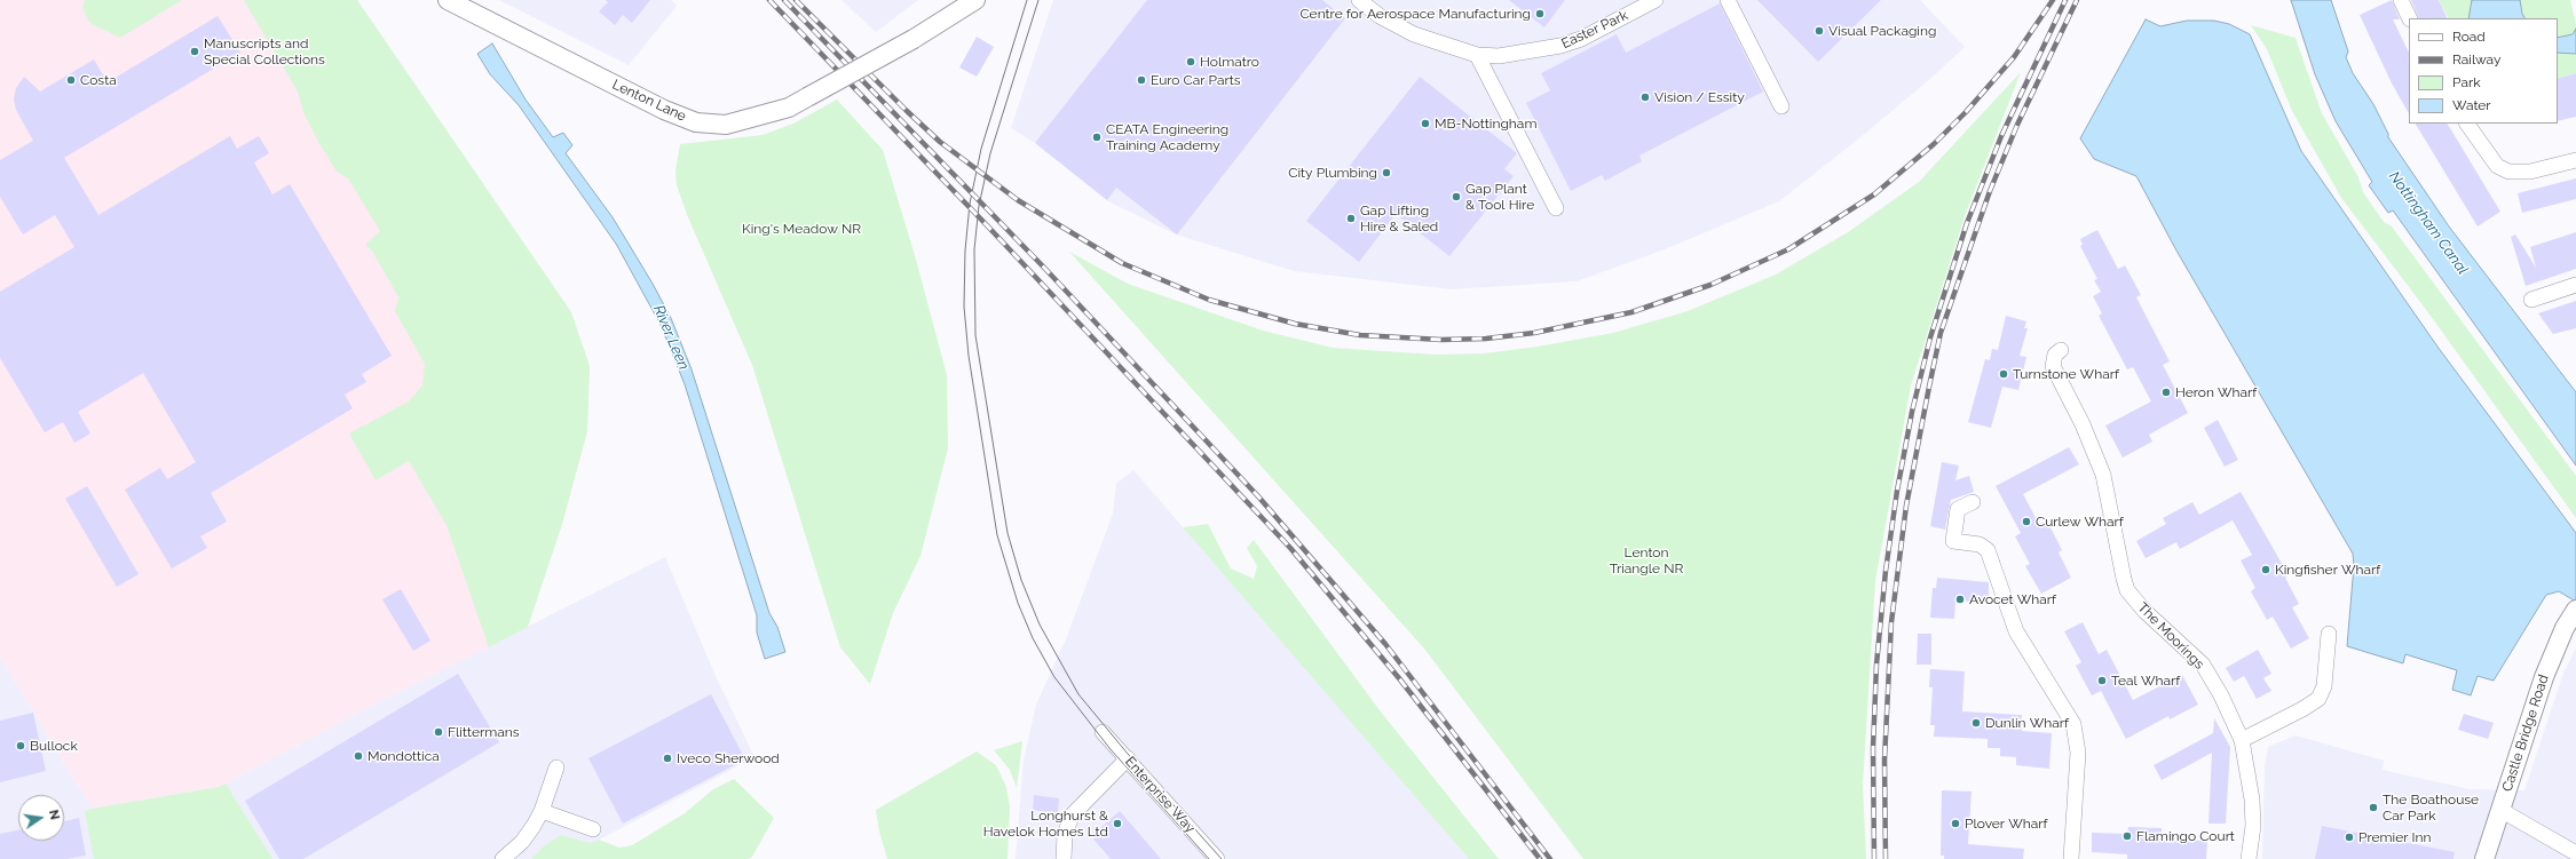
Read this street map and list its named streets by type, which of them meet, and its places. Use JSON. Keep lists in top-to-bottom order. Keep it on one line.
{"streets":{"street":["Easter Park","Lenton Lane","The Moorings","Castle Bridge Road","Enterprise Way"]},"water":["Nottingham Canal","River Leen"],"parks":["King's Meadow NR","Lenton Triangle NR"],"places":["Centre for Aerospace Manufacturing","Visual Packaging","Manuscripts and Special Collections","Holmatro","Costa","Euro Car Parts","Vision / Essity","MB-Nottingham","CEATA Engineering Training Academy","City Plumbing","Gap Plant & Tool Hire","Gap Lifting Hire & Saled","Turnstone Wharf","Heron Wharf","Curlew Wharf","Kingfisher Wharf","Avocet Wharf","Teal Wharf","Dunlin Wharf","Flittermans","Bullock","Mondottica","Iveco Sherwood","The Boathouse Car Park","Longhurst & Havelok Homes Ltd","Plover Wharf","Flamingo Court","Premier Inn"],"legend":["Road","Railway","Park","Water"],"north":"right"}
